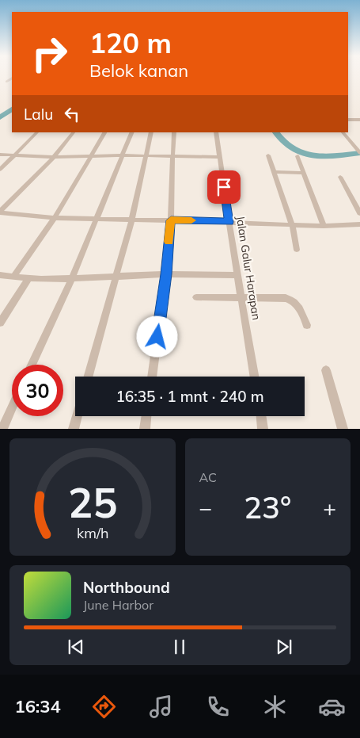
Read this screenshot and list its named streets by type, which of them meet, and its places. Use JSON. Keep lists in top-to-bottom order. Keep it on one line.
{"streets":{"street":["Jalan Galur Harapan"]},"page":{"turn":["120 m","Belok kanan"],"then":"Lalu","limit":"30","trip":"16:35 · 1 mnt · 240 m","tile":"AC","heat":["−","23°","+"],"song":["Northbound","June Harbor"],"tabs":"16:34","gauge":["25","km/h"]}}
